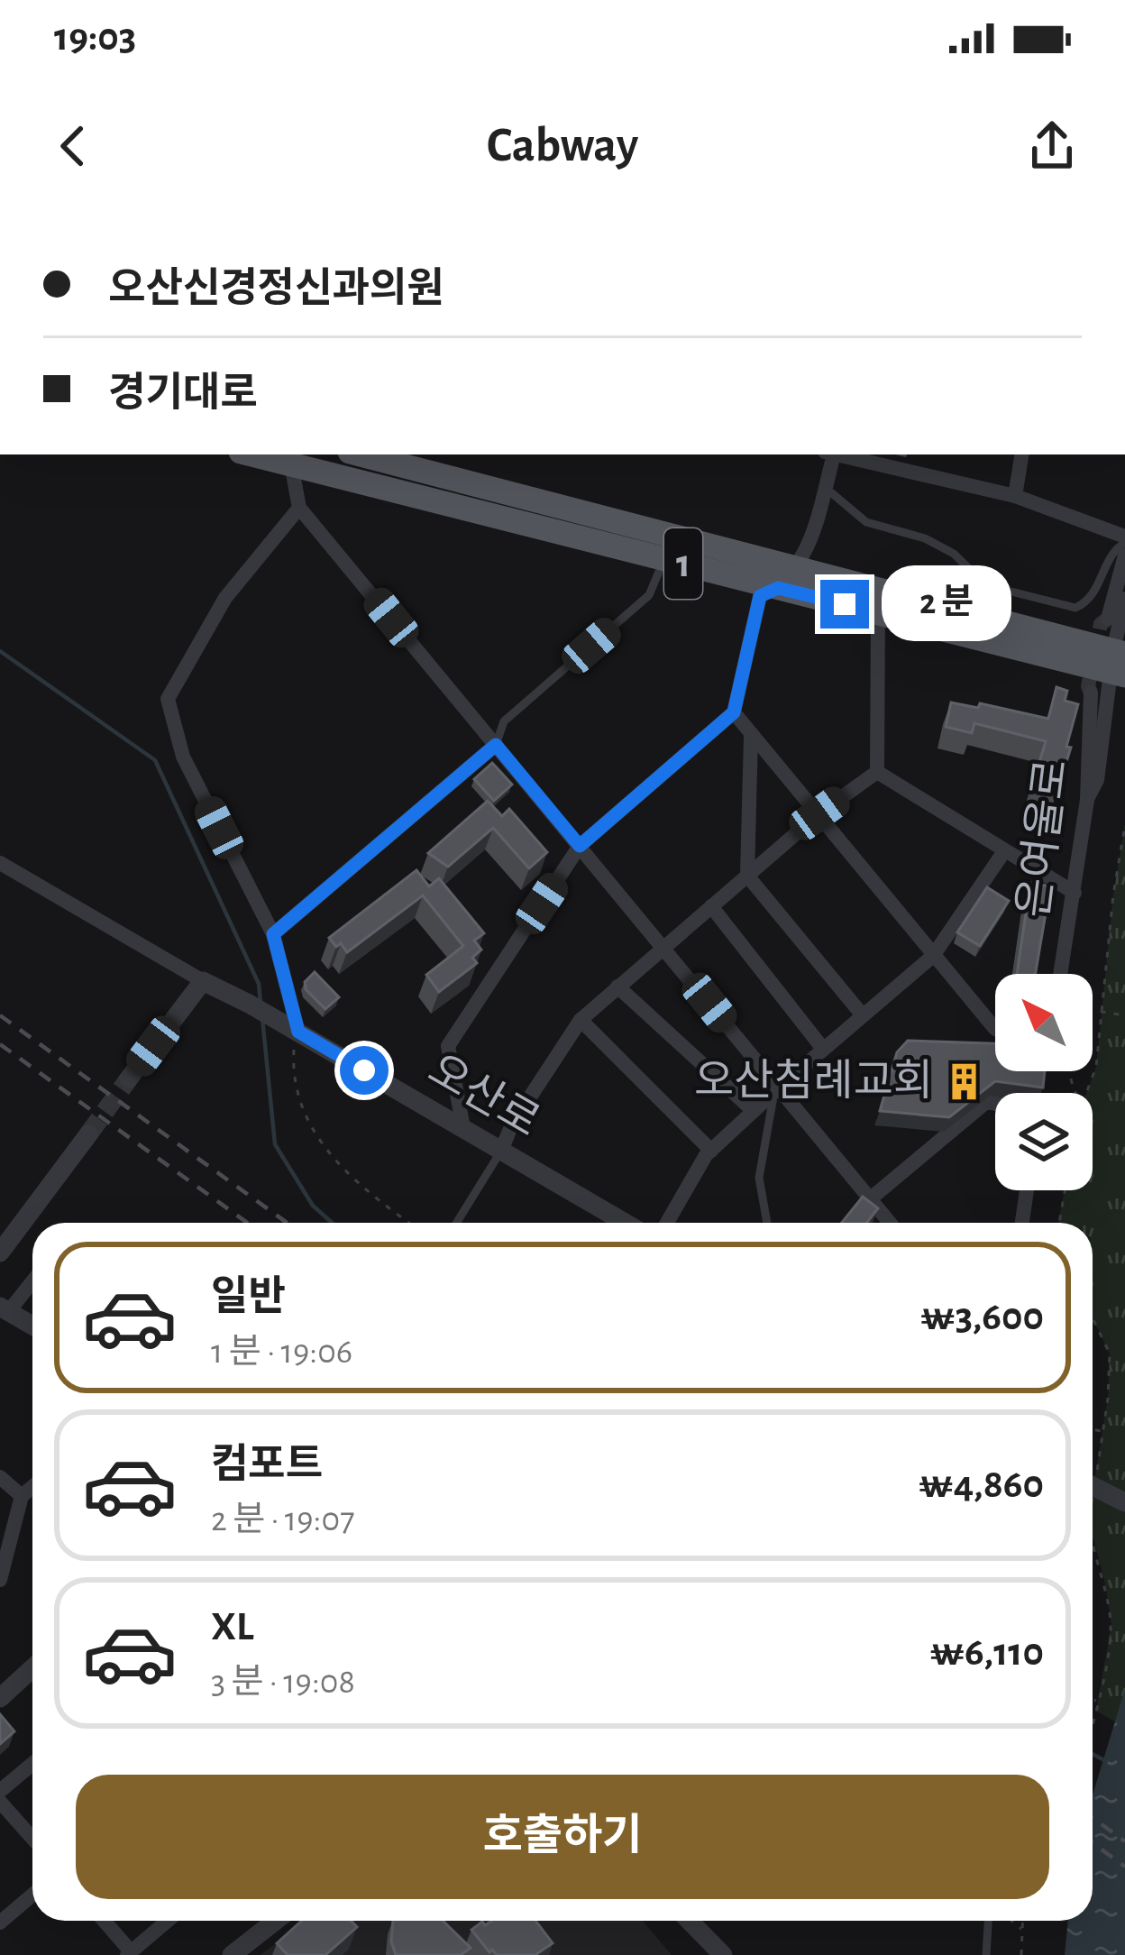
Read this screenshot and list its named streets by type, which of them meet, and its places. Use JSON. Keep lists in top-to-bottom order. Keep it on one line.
{"streets":{"main road":["1"],"street":["은여울로","오산로"]},"places":{"building":["오산침례교회"]},"north":"top left","page":{"status":"19:03","header":"Cabway","banner":["오산신경정신과의원","경기대로"],"bubble":"2 분","list":[{"name":"일반","note":"1 분 · 19:06","value":"₩3,600"},{"name":"컴포트","note":"2 분 · 19:07","value":"₩4,860"},{"name":"XL","note":"3 분 · 19:08","value":"₩6,110"}],"buttons":"호출하기"}}
